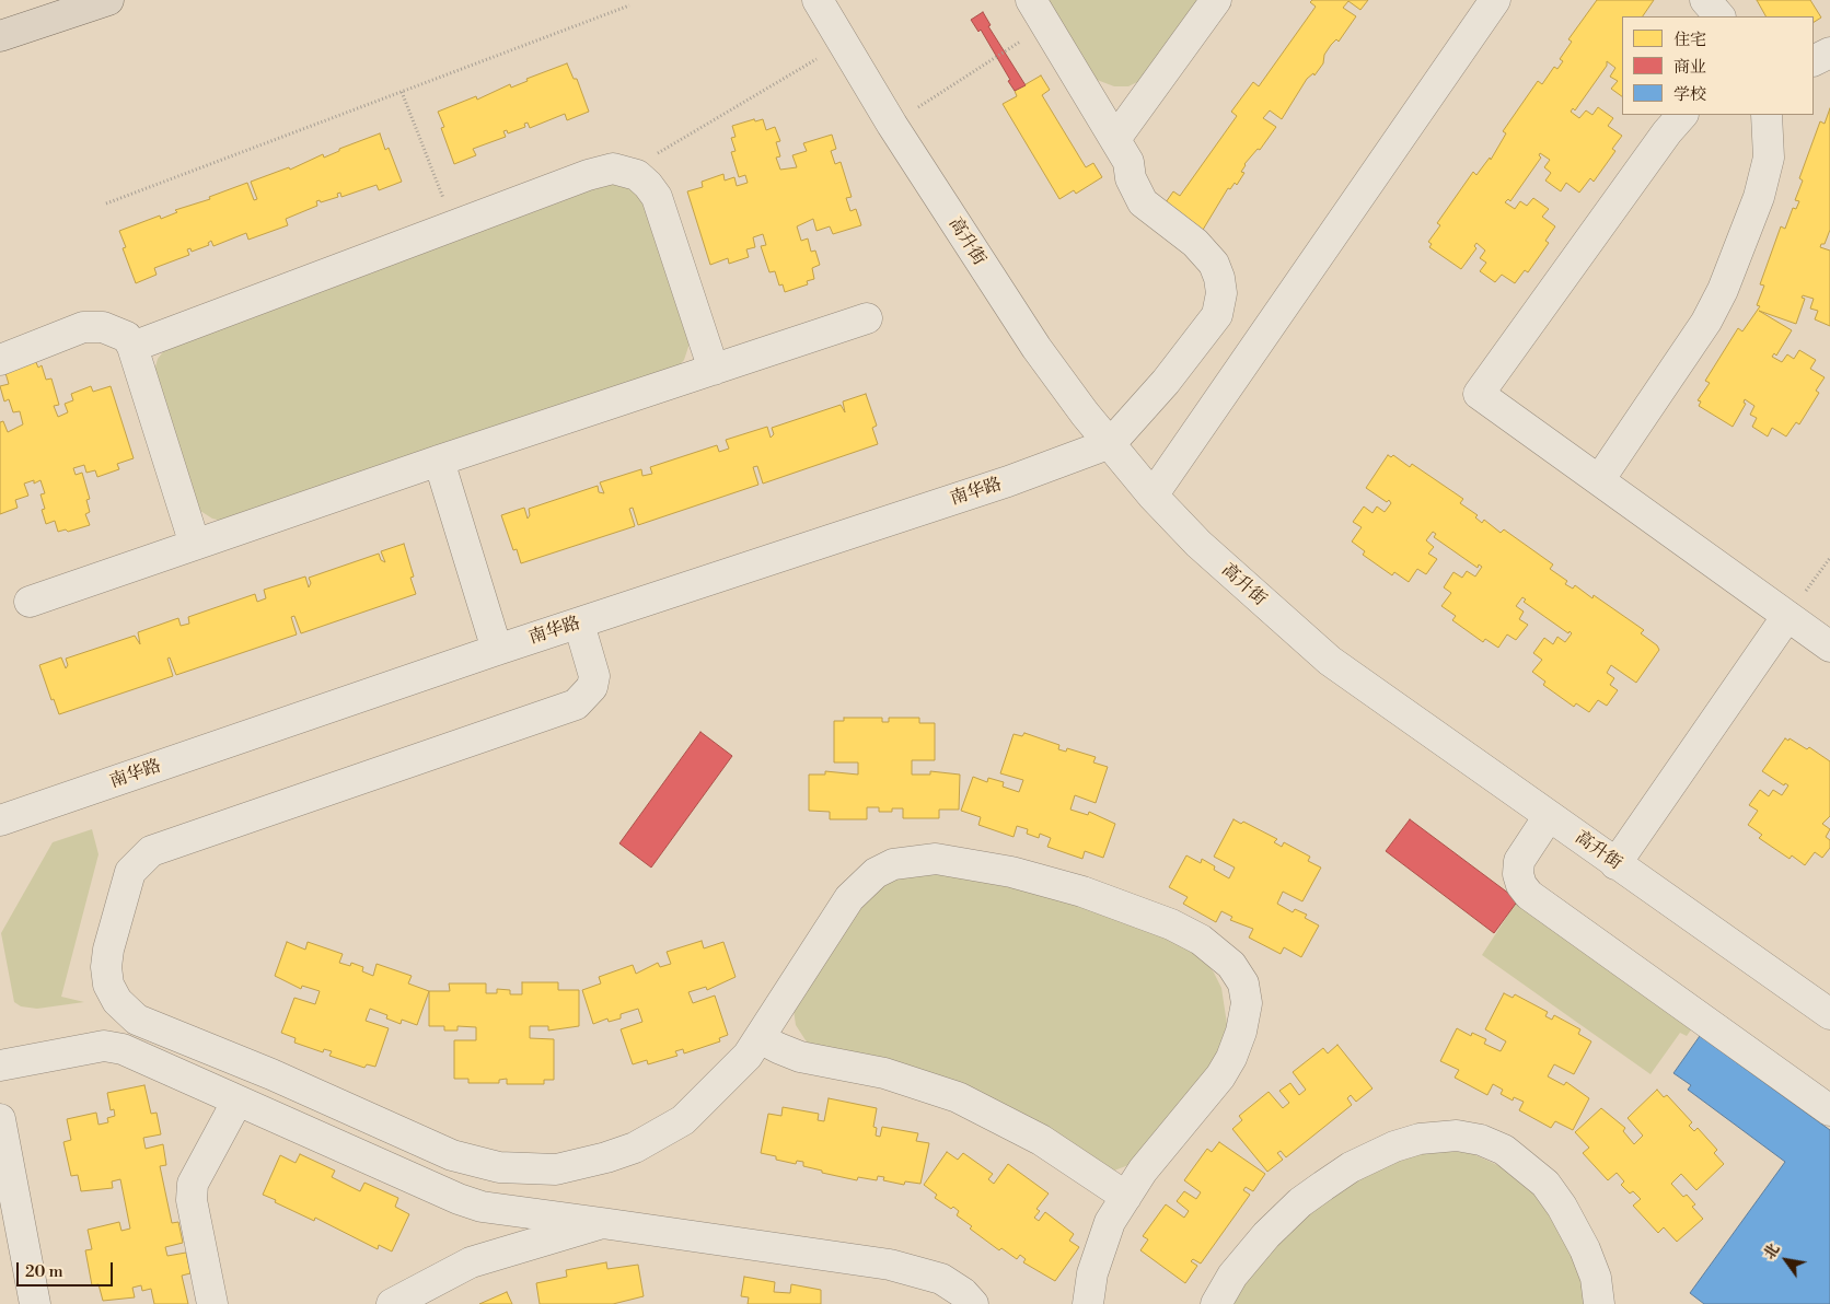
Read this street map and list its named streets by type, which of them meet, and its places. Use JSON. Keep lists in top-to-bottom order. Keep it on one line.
{"streets":{"street":["高升街","南华路"]},"crossings":[["高升街","南华路"]],"legend":["住宅","商业","学校"],"scale_bar":"20 m","north":"top left"}
